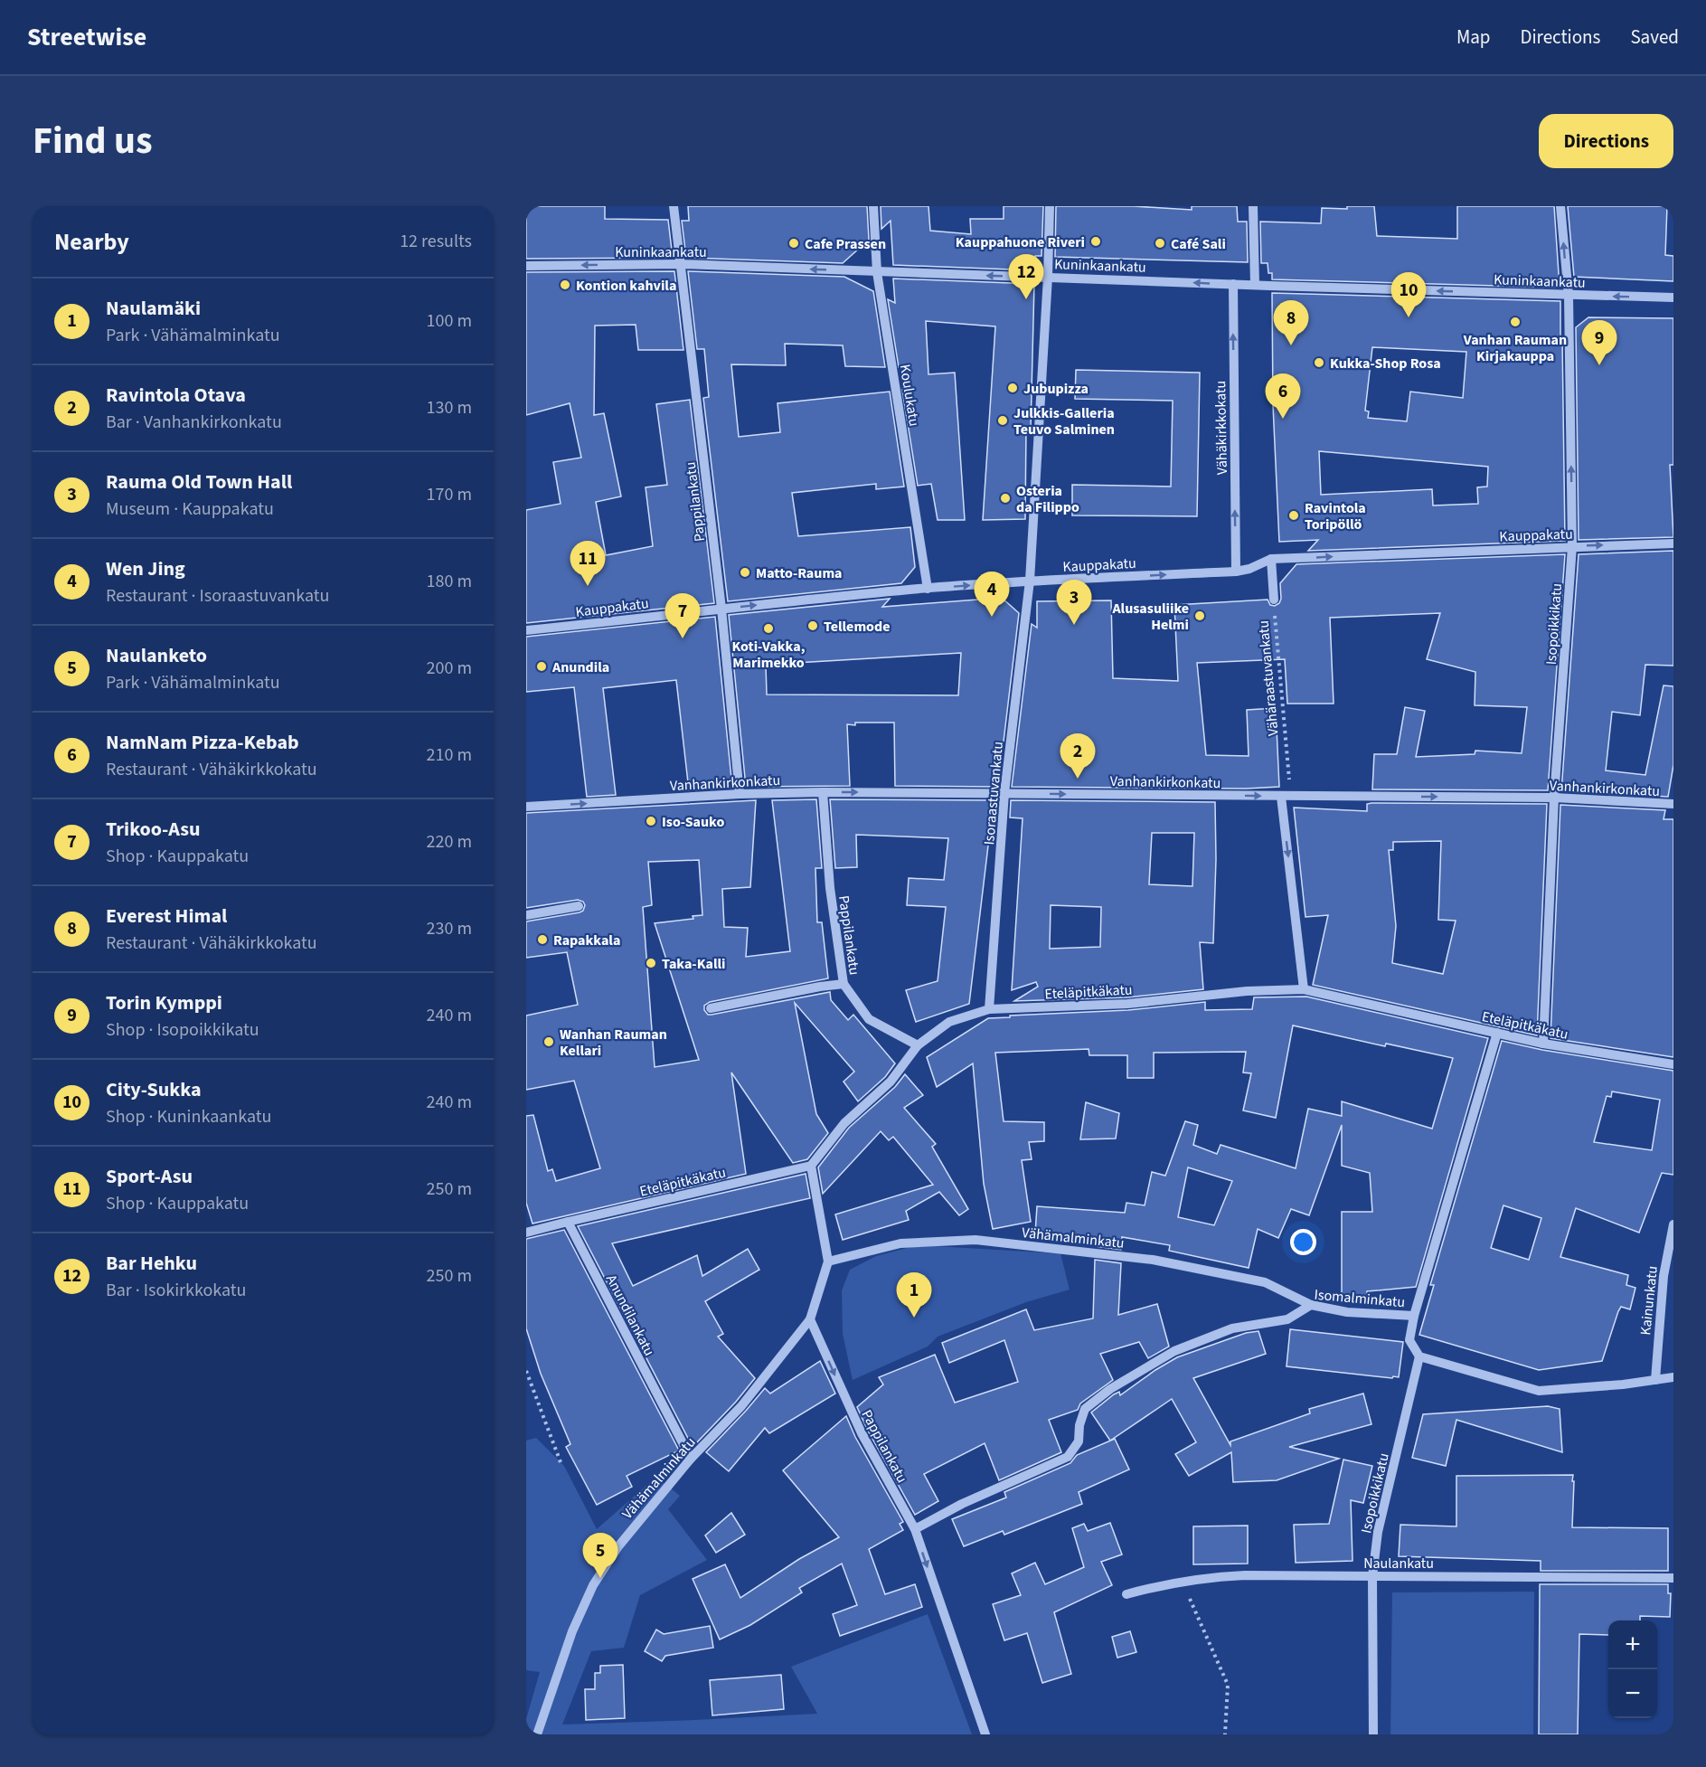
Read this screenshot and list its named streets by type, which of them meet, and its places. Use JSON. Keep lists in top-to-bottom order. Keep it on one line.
{"streets":{"street":["Kuninkaankatu","Koulukatu","Vähäkirkkokatu","Pappilankatu","Kauppakatu","Isopoikkikatu","Vähäraastuvankatu","Vanhankirkonkatu","Isoraastuvankatu","Eteläpitkäkatu","Vähämalminkatu","Isomalminkatu","Kainunkatu","Anundilankatu","Naulankatu"]},"crossings":[["Kuninkaankatu","Koulukatu"],["Kuninkaankatu","Vähäkirkkokatu"],["Kuninkaankatu","Pappilankatu"],["Kuninkaankatu","Isopoikkikatu"],["Kuninkaankatu","Isoraastuvankatu"],["Koulukatu","Kauppakatu"],["Vähäkirkkokatu","Kauppakatu"],["Pappilankatu","Kauppakatu"],["Pappilankatu","Vanhankirkonkatu"],["Pappilankatu","Eteläpitkäkatu"],["Pappilankatu","Vähämalminkatu"],["Pappilankatu","Isomalminkatu"],["Kauppakatu","Isopoikkikatu"],["Kauppakatu","Vähäraastuvankatu"],["Kauppakatu","Isoraastuvankatu"],["Isopoikkikatu","Vanhankirkonkatu"],["Isopoikkikatu","Eteläpitkäkatu"],["Isopoikkikatu","Isomalminkatu"],["Isopoikkikatu","Naulankatu"],["Vähäraastuvankatu","Vanhankirkonkatu"],["Vanhankirkonkatu","Isoraastuvankatu"],["Isoraastuvankatu","Eteläpitkäkatu"],["Eteläpitkäkatu","Anundilankatu"],["Vähämalminkatu","Isomalminkatu"],["Vähämalminkatu","Anundilankatu"]],"one_way":["Kuninkaankatu","Vähäkirkkokatu","Kauppakatu","Vanhankirkonkatu"],"places":["Kauppahuone Riveri","Cafe Prassen","Café Sali","Kontion kahvila","Vanhan Rauman Kirjakauppa","Kukka-Shop Rosa","Jubupizza","Julkkis-Galleria Teuvo Salminen","Osteria da Filippo","Ravintola Toripöllö","Matto-Rauma","Alusasuliike Helmi","Tellemode","Koti-Vakka, Marimekko","Anundila","Iso-Sauko","Rapakkala","Taka-Kalli","Wanhan Rauman Kellari"],"page":{"header":"Streetwise","nav":["Map","Directions","Saved"],"title":"Find us","buttons":"Directions","heading":["Nearby","12 results"],"pins":["12","10","8","9","6","11","4","3","7","2","1","5"],"list":[{"mark":"1","name":"Naulamäki","note":"Park · Vähämalminkatu","value":"100 m"},{"mark":"2","name":"Ravintola Otava","note":"Bar · Vanhankirkonkatu","value":"130 m"},{"mark":"3","name":"Rauma Old Town Hall","note":"Museum · Kauppakatu","value":"170 m"},{"mark":"4","name":"Wen Jing","note":"Restaurant · Isoraastuvankatu","value":"180 m"},{"mark":"5","name":"Naulanketo","note":"Park · Vähämalminkatu","value":"200 m"},{"mark":"6","name":"NamNam Pizza-Kebab","note":"Restaurant · Vähäkirkkokatu","value":"210 m"},{"mark":"7","name":"Trikoo-Asu","note":"Shop · Kauppakatu","value":"220 m"},{"mark":"8","name":"Everest Himal","note":"Restaurant · Vähäkirkkokatu","value":"230 m"},{"mark":"9","name":"Torin Kymppi","note":"Shop · Isopoikkikatu","value":"240 m"},{"mark":"10","name":"City-Sukka","note":"Shop · Kuninkaankatu","value":"240 m"},{"mark":"11","name":"Sport-Asu","note":"Shop · Kauppakatu","value":"250 m"},{"mark":"12","name":"Bar Hehku","note":"Bar · Isokirkkokatu","value":"250 m"}],"map_buttons":["+","−"]}}
